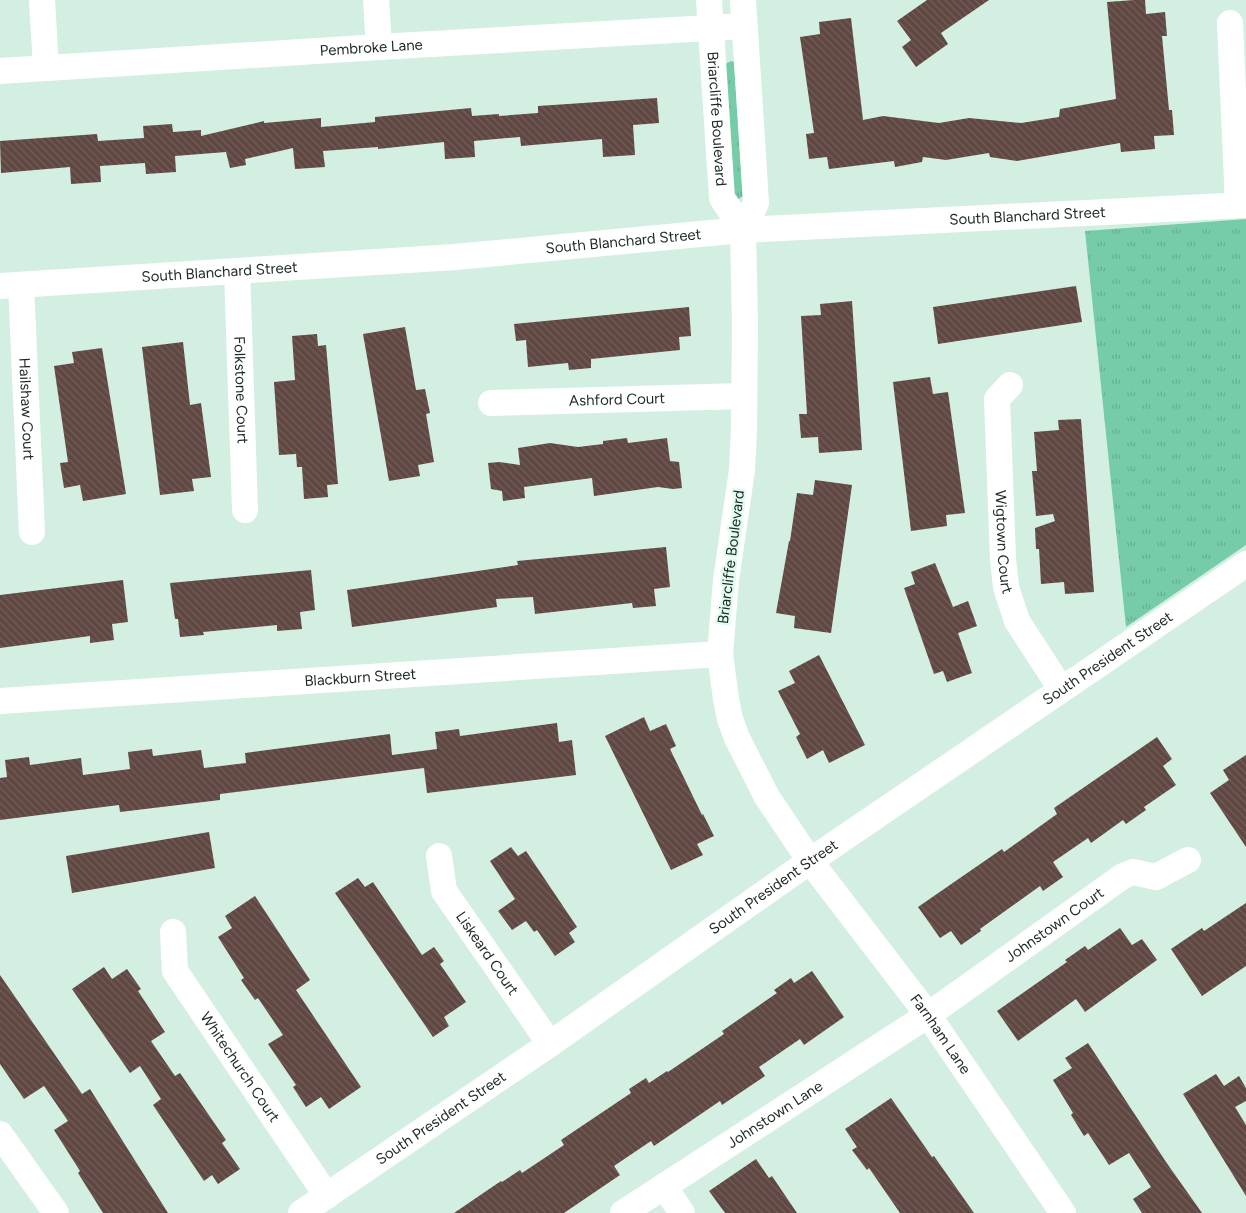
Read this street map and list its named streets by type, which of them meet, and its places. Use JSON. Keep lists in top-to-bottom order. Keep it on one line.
{"streets":{"street":["Pembroke Lane","Briarcliffe Boulevard","South Blanchard Street","Folkstone Court","Ashford Court","Hailshaw Court","Wigtown Court","South President Street","Blackburn Street","Johnstown Court","Liskeard Court","Farnham Lane","Whitechurch Court","Johnstown Lane"]},"crossings":[["Pembroke Lane","Briarcliffe Boulevard"],["Briarcliffe Boulevard","South Blanchard Street"],["Briarcliffe Boulevard","Ashford Court"],["Briarcliffe Boulevard","South President Street"],["Briarcliffe Boulevard","Blackburn Street"],["Briarcliffe Boulevard","Farnham Lane"],["South Blanchard Street","Folkstone Court"],["South Blanchard Street","Hailshaw Court"],["Wigtown Court","South President Street"],["South President Street","Liskeard Court"],["South President Street","Farnham Lane"],["South President Street","Whitechurch Court"],["Johnstown Court","Farnham Lane"],["Johnstown Court","Johnstown Lane"],["Farnham Lane","Johnstown Lane"]]}
